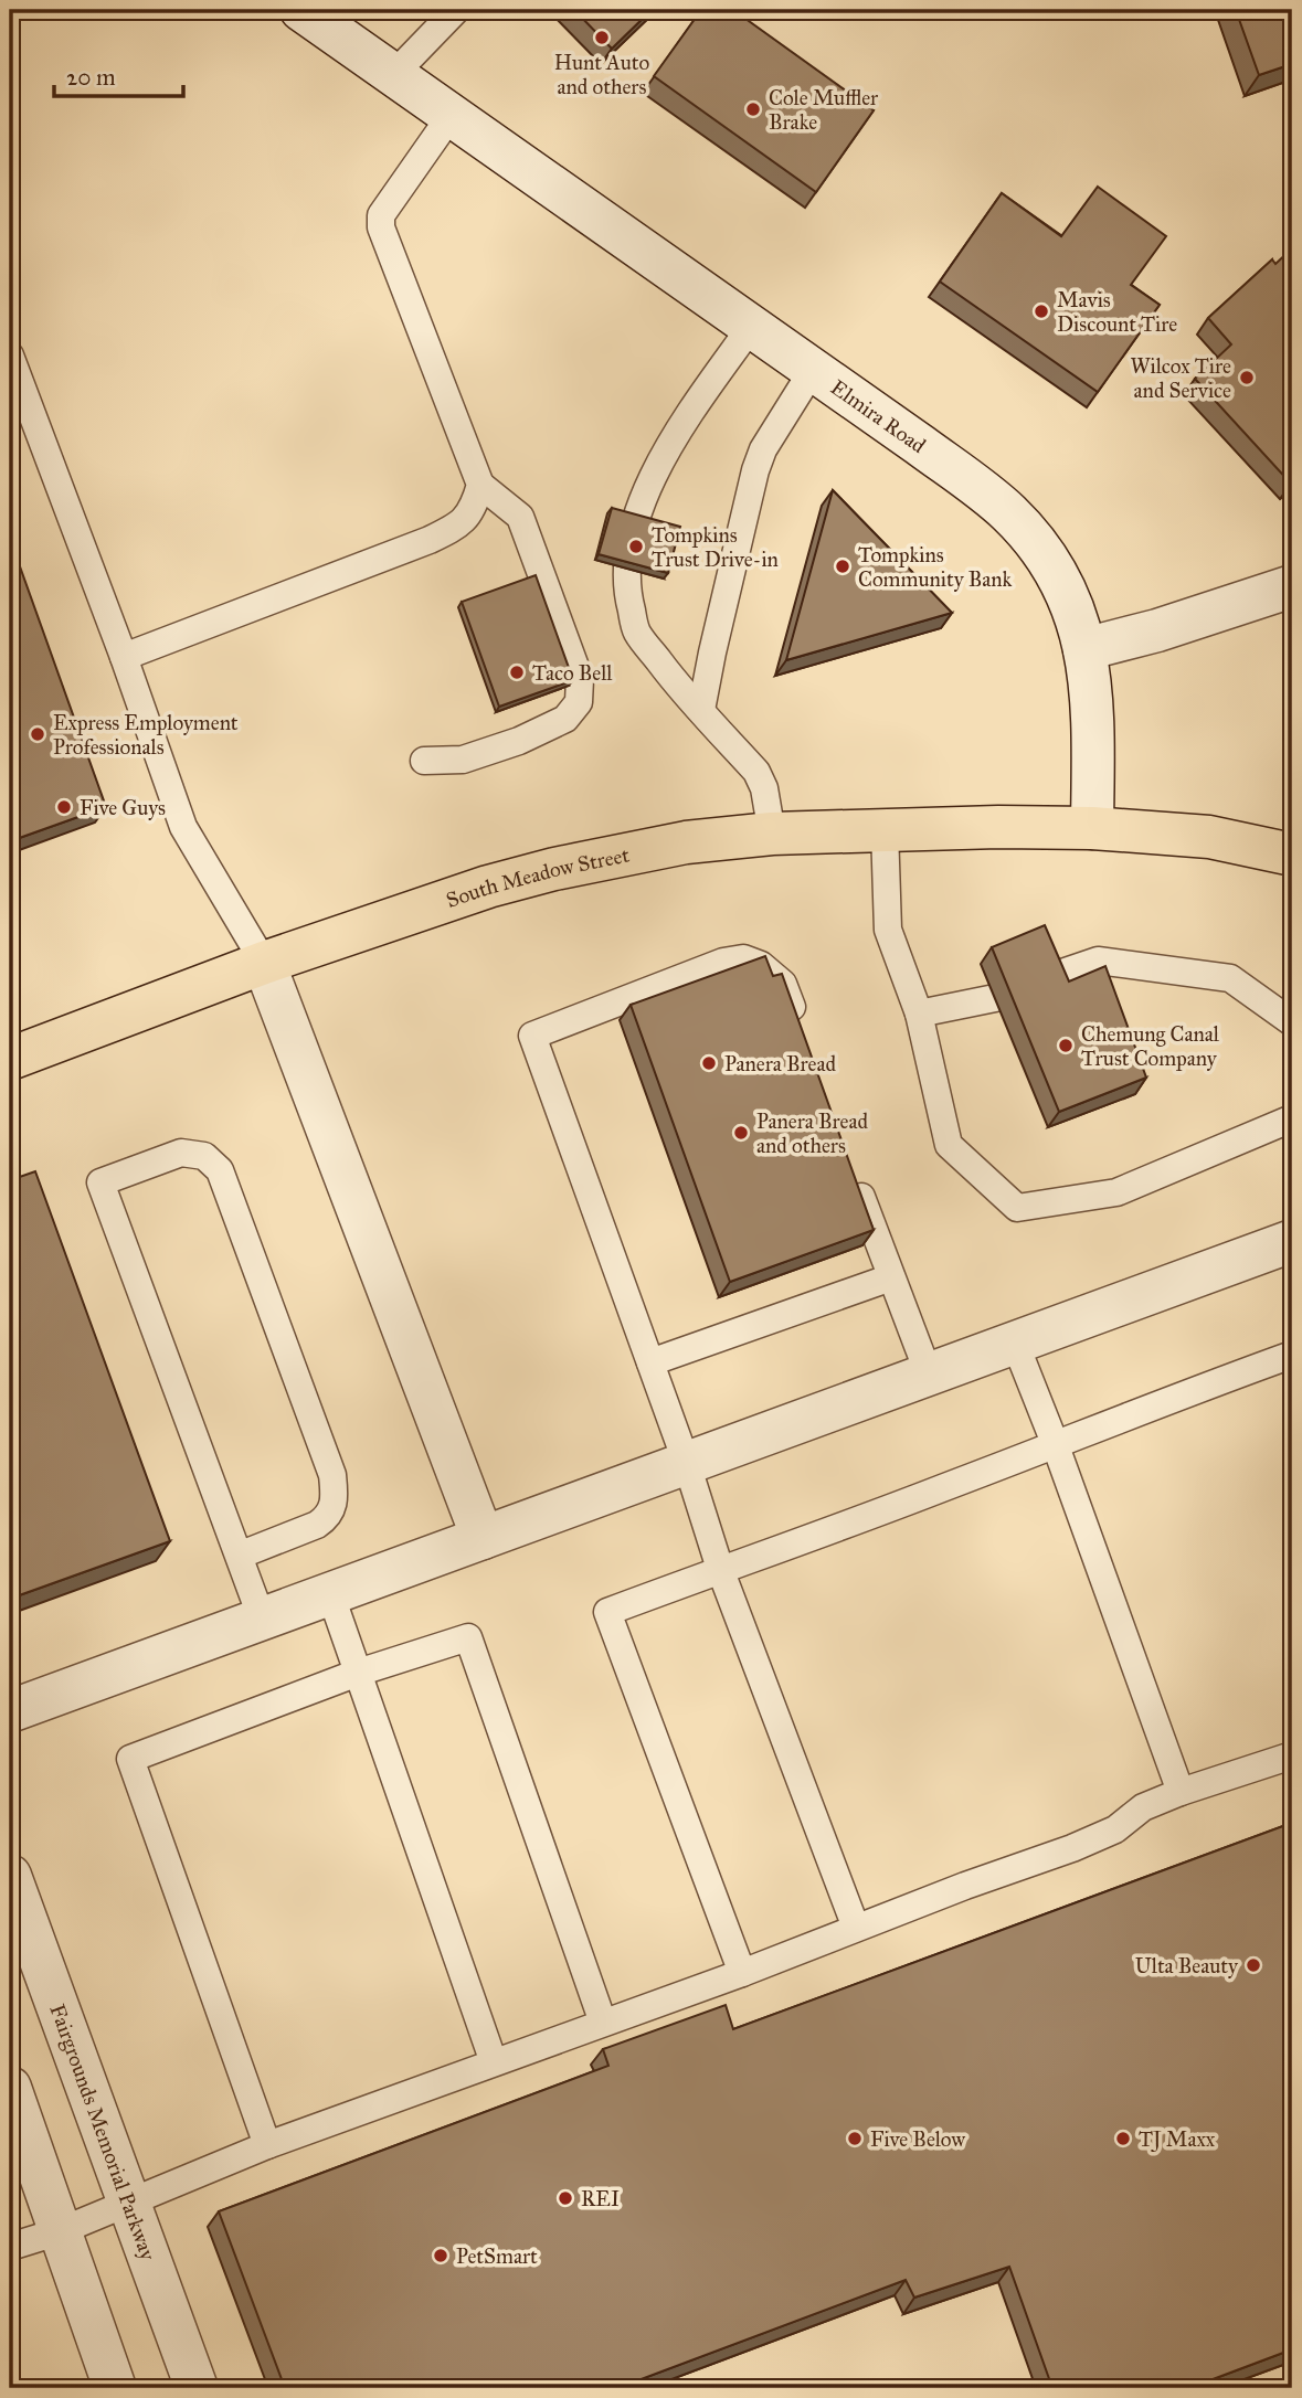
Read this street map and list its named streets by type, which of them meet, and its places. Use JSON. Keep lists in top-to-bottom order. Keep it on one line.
{"streets":{"highway":["South Meadow Street"],"street":["Elmira Road","Fairgrounds Memorial Parkway"]},"crossings":[["Elmira Road","South Meadow Street"]],"places":["Hunt Auto and others","Cole Muffler Brake","Mavis Discount Tire","Wilcox Tire and Service","Tompkins Trust Drive-in","Tompkins Community Bank","Taco Bell","Express Employment Professionals","Five Guys","Chemung Canal Trust Company","Panera Bread","Panera Bread and others","Ulta Beauty","Five Below","TJ Maxx","REI","PetSmart"],"scale_bar":"20 m"}
